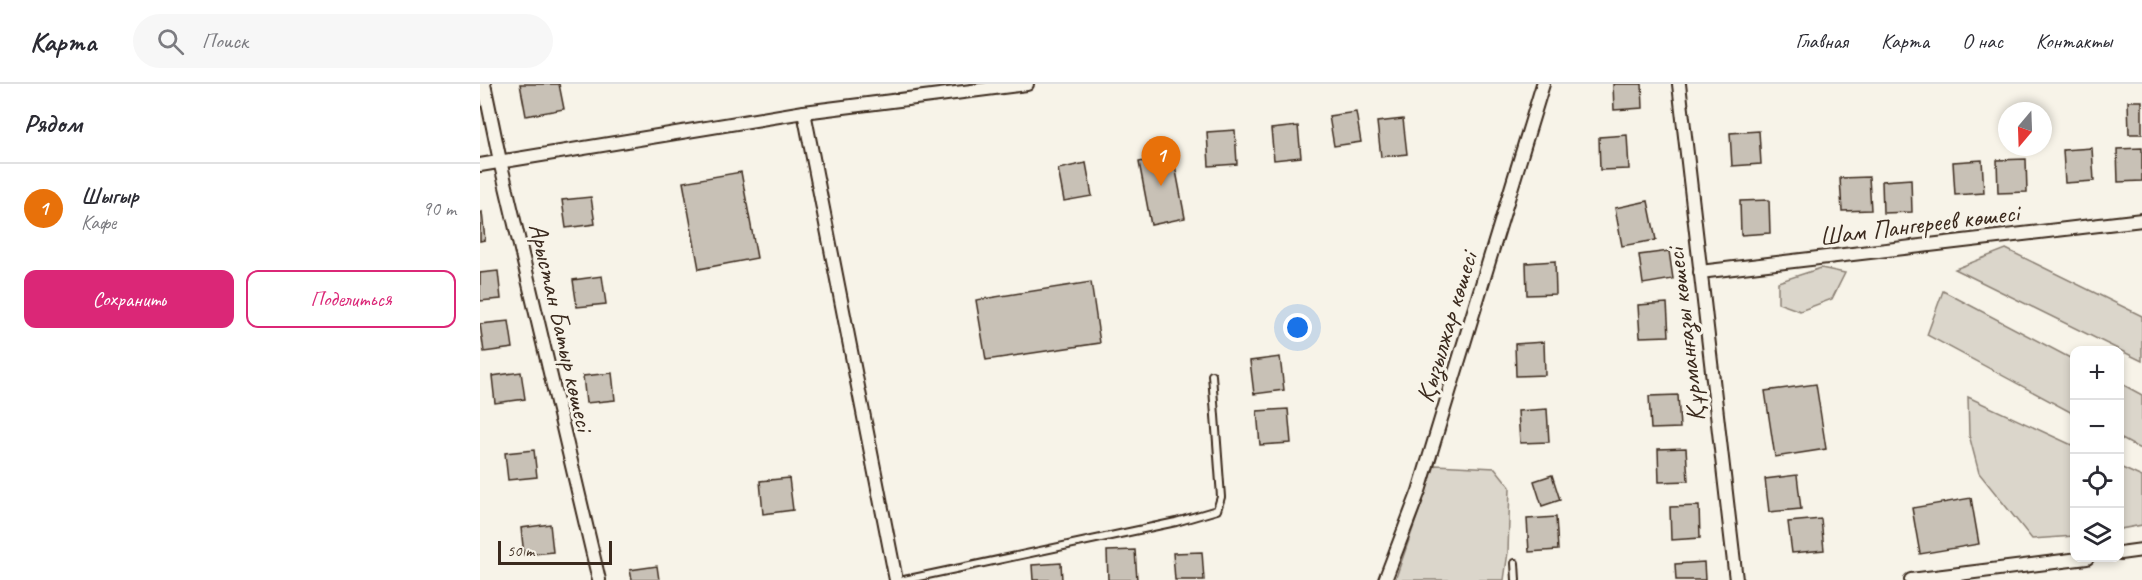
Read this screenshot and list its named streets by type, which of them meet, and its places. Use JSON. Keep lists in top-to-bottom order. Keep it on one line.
{"streets":{"street":["Шам Пангереев көшесі","Арыстан Батыр көшесі","Қызылжар көшесі","Құрманғазы көшесі"]},"crossings":[["Шам Пангереев көшесі","Құрманғазы көшесі"]],"scale_bar":"50 m","north":"bottom","page":{"header":"Карта","search":"Поиск","nav":["Главная","Карта","О нас","Контакты"],"heading":"Рядом","pins":"1","list":[{"mark":"1","name":"Шыгыр","note":"Кафе","value":"90 m"}],"buttons":["Сохранить","Поделиться"],"map_buttons":["+","−"],"scale":"50 m"}}
